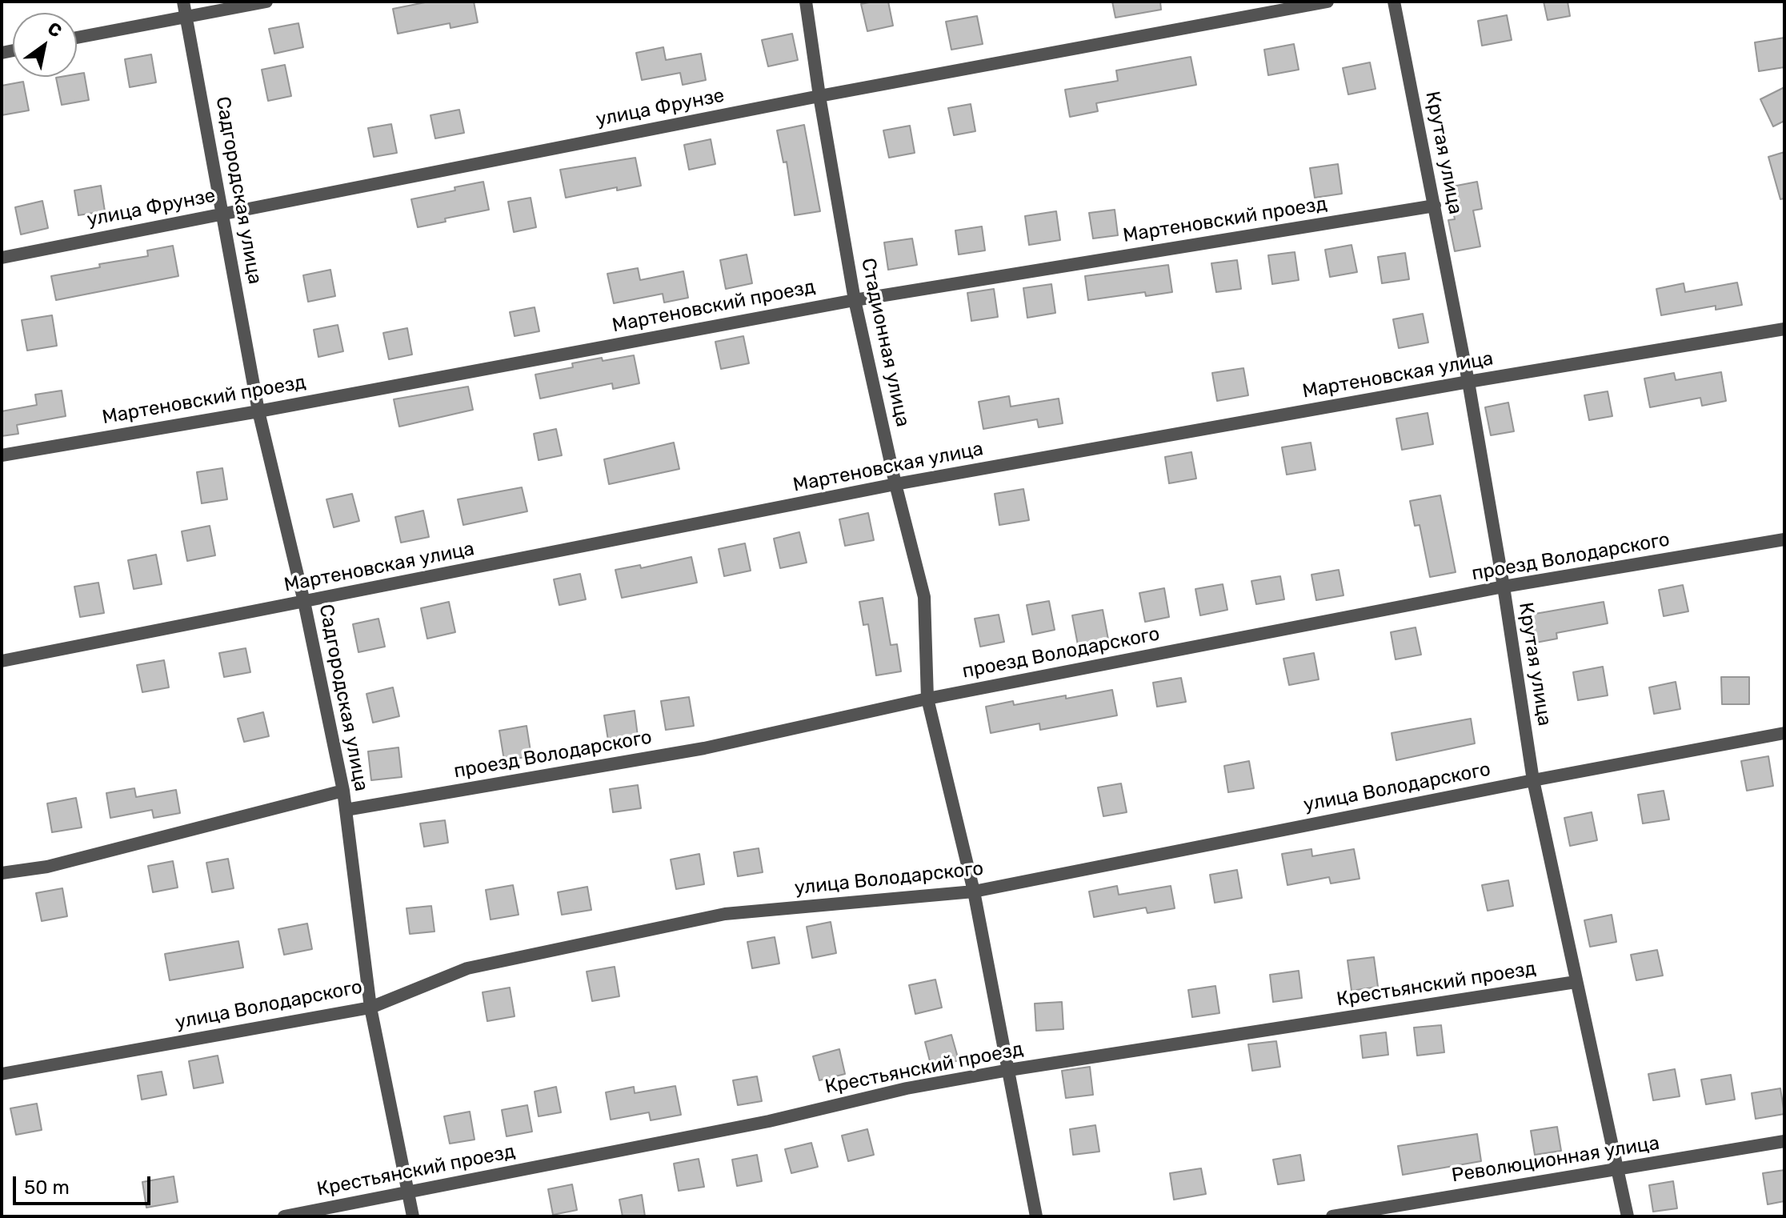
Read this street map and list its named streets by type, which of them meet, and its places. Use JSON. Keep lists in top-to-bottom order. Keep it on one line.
{"streets":{"street":["улица Фрунзе","Крутая улица","Садгородская улица","Мартеновский проезд","Стадионная улица","Мартеновская улица","проезд Володарского","улица Володарского","Крестьянский проезд","Революционная улица"]},"crossings":[["улица Фрунзе","Садгородская улица"],["улица Фрунзе","Стадионная улица"],["Крутая улица","Мартеновский проезд"],["Крутая улица","Мартеновская улица"],["Крутая улица","проезд Володарского"],["Крутая улица","улица Володарского"],["Крутая улица","Крестьянский проезд"],["Крутая улица","Революционная улица"],["Садгородская улица","Мартеновский проезд"],["Садгородская улица","Мартеновская улица"],["Садгородская улица","проезд Володарского"],["Садгородская улица","улица Володарского"],["Садгородская улица","Крестьянский проезд"],["Мартеновский проезд","Стадионная улица"],["Стадионная улица","Мартеновская улица"],["Стадионная улица","проезд Володарского"],["Стадионная улица","улица Володарского"],["Стадионная улица","Крестьянский проезд"]],"scale_bar":"50 m","north":"top right"}
